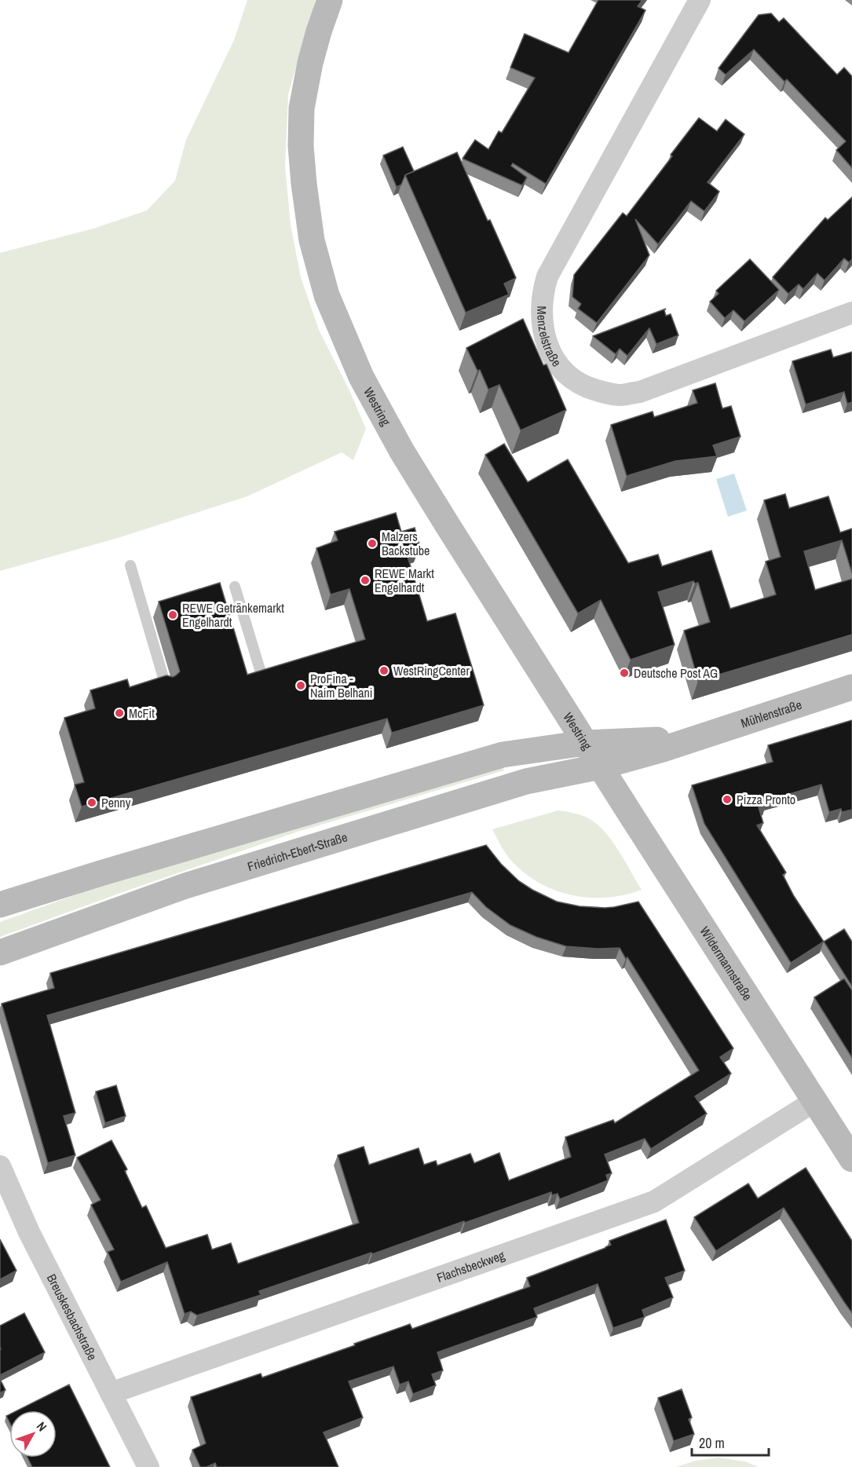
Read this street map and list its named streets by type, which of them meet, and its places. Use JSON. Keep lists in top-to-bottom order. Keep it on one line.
{"streets":{"main road":["Westring","Mühlenstraße","Friedrich-Ebert-Straße","Wildermannstraße"],"street":["Menzelstraße","Flachsbeckweg","Breuskesbachstraße"]},"crossings":[["Westring","Mühlenstraße"],["Westring","Friedrich-Ebert-Straße"],["Westring","Wildermannstraße"],["Mühlenstraße","Friedrich-Ebert-Straße"],["Mühlenstraße","Wildermannstraße"],["Friedrich-Ebert-Straße","Wildermannstraße"],["Wildermannstraße","Flachsbeckweg"],["Flachsbeckweg","Breuskesbachstraße"]],"places":["Malzers Backstube","REWE Markt Engelhardt","REWE Getränkemarkt Engelhardt","WestRingCenter","Deutsche Post AG","ProFina - Naim Belhani","McFit","Pizza Pronto","Penny"],"scale_bar":"20 m","north":"top right"}
